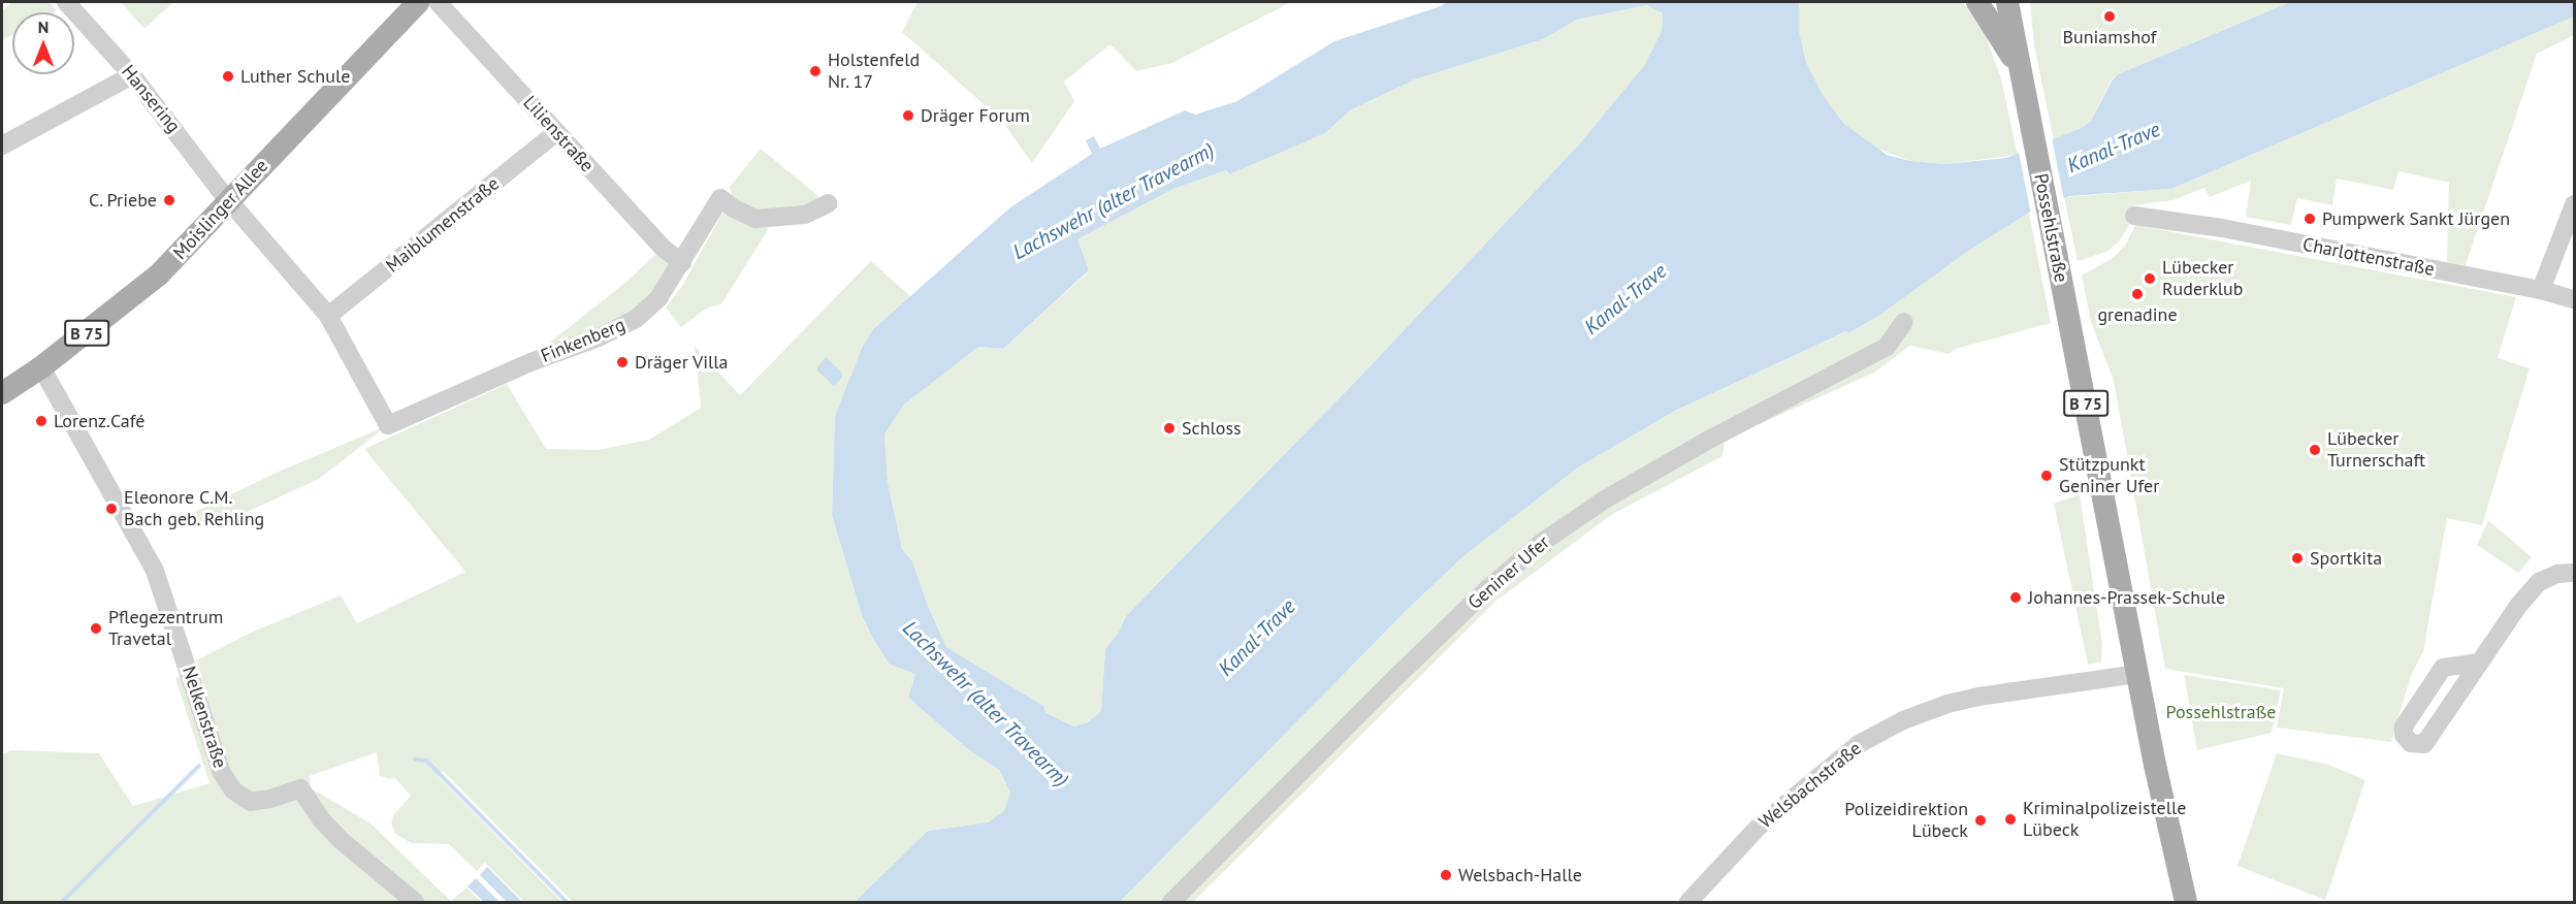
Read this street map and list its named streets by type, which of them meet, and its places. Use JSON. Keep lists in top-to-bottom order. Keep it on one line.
{"streets":{"main road":["Moislinger Allee","Possehlstraße","B 75"],"street":["Hansering","Lilienstraße","Maiblumenstraße","Charlottenstraße","Finkenberg","Geniner Ufer","Nelkenstraße","Welsbachstraße"]},"crossings":[["Hansering","Moislinger Allee"],["Hansering","Maiblumenstraße"],["Hansering","Finkenberg"],["Lilienstraße","Maiblumenstraße"],["Lilienstraße","Finkenberg"],["Moislinger Allee","Nelkenstraße"],["Possehlstraße","B 75"],["Possehlstraße","Welsbachstraße"]],"water":["Kanal-Trave","Lachswehr (alter Travearm)"],"parks":["Possehlstraße"],"places":["Buniamshof","Holstenfeld Nr. 17","Luther Schule","Dräger Forum","C. Priebe","Pumpwerk Sankt Jürgen","Lübecker Ruderklub","grenadine","Dräger Villa","Lorenz.Café","Schloss","Lübecker Turnerschaft","Stützpunkt Geniner Ufer","Eleonore C.M. Bach geb. Rehling","Sportkita","Johannes-Prassek-Schule","Pflegezentrum Travetal","Kriminalpolizeistelle Lübeck","Polizeidirektion Lübeck","Welsbach-Halle"],"north":"top"}
